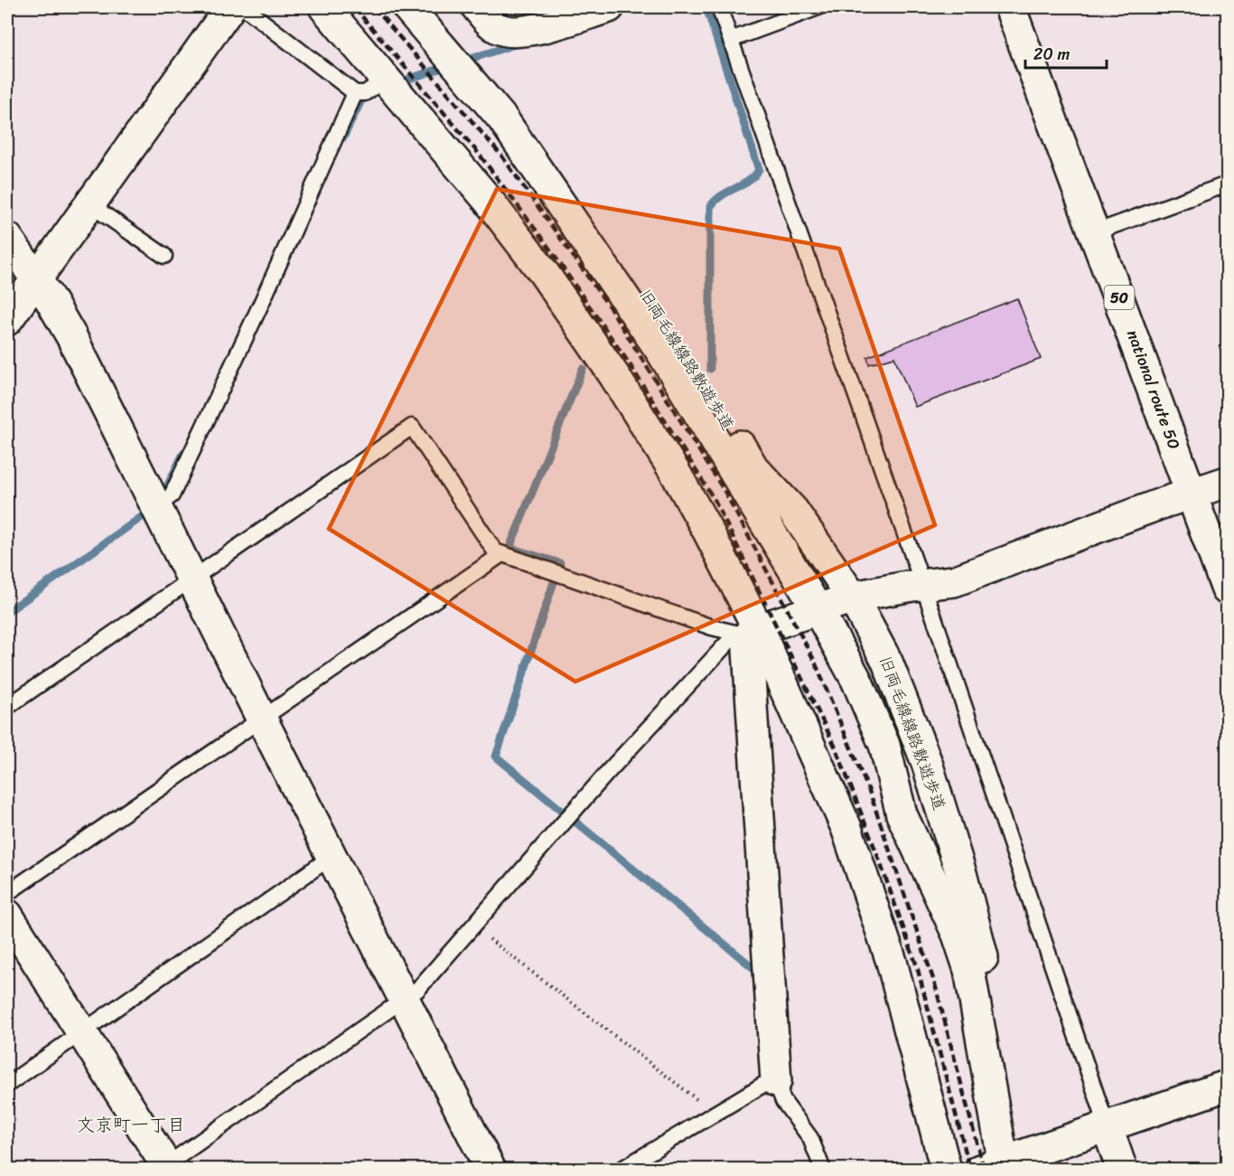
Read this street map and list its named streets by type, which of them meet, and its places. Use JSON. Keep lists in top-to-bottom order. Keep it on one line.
{"streets":{"main road":["50","旧両毛線線路敷遊歩道","national route 50"]},"districts":["文京町一丁目"],"scale_bar":"20 m"}
